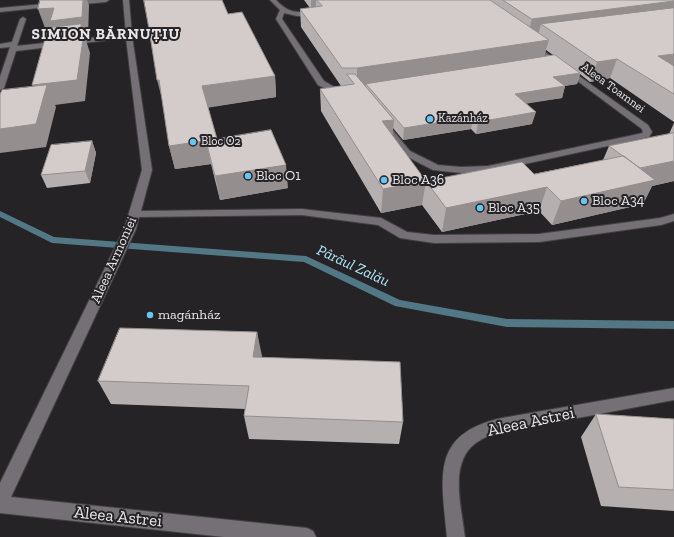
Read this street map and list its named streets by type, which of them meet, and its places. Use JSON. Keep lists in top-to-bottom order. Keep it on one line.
{"streets":{"street":["Aleea Toamnei","Aleea Armoniei","Aleea Astrei"]},"crossings":[["Aleea Armoniei","Aleea Astrei"]],"districts":["SIMION BĂRNUȚIU"],"water":["Pârâul Zalău"],"places":["Kazánház","Bloc O2","Bloc O1","Bloc A36","Bloc A34","Bloc A35","magánház"]}
